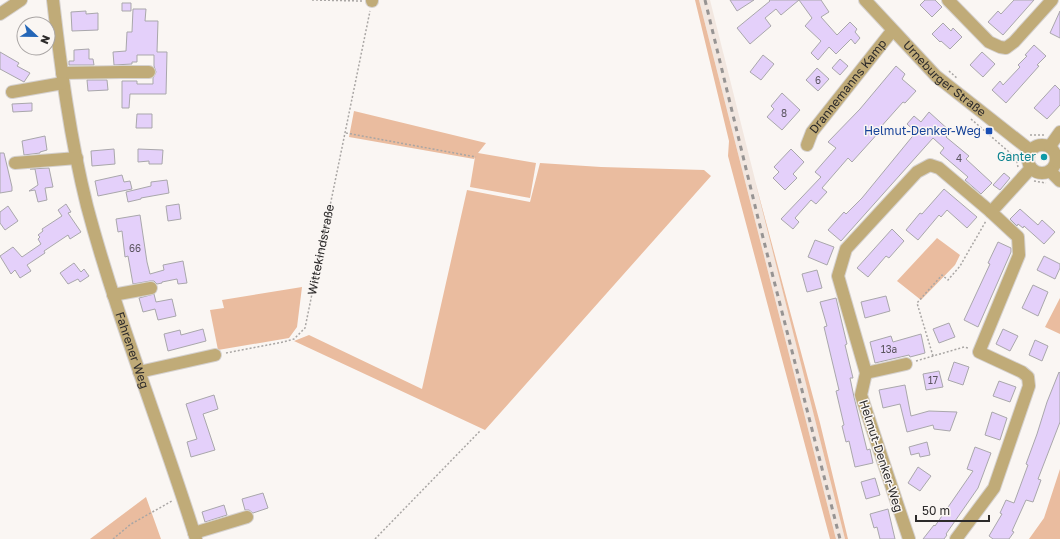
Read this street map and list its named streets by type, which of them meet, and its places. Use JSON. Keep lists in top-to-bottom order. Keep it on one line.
{"streets":{"street":["Urneburger Straße","Drannemanns Kamp","Fahrener Weg","Helmut-Denker-Weg"],"path":["Wittekindstraße"]},"crossings":[["Urneburger Straße","Drannemanns Kamp"]],"places":{"transit":["Helmut-Denker-Weg"],"other":["Ganter"]},"house_numbers":["6","8","4","66","13a","17"],"scale_bar":"50 m","north":"right"}
